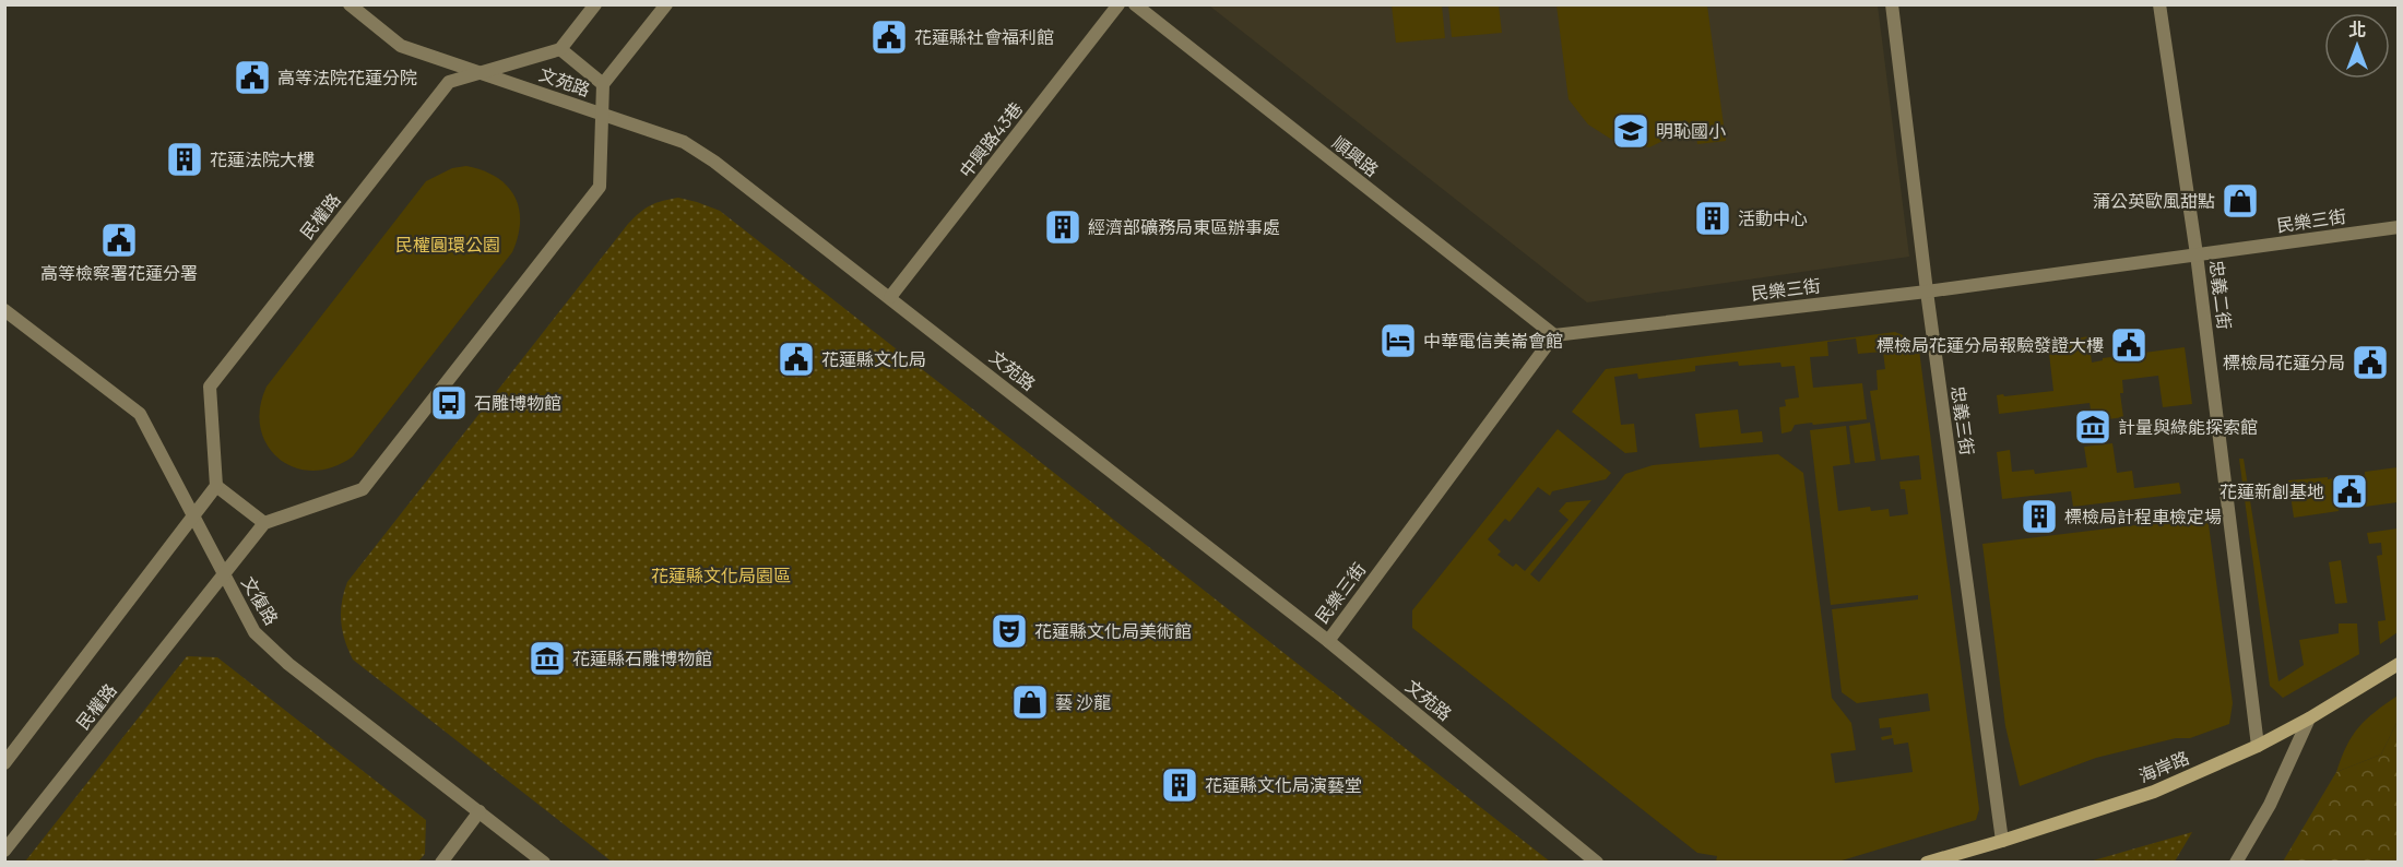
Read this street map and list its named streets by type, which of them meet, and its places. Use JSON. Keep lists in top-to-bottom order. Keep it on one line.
{"streets":{"main road":["海岸路"],"street":["文苑路","中興路43巷","順興路","民權路","民樂三街","忠義二街","忠義三街","文復路"]},"crossings":[["文苑路","中興路43巷"],["文苑路","民權路"],["文苑路","民樂三街"],["順興路","民樂三街"],["民權路","文復路"],["民樂三街","忠義二街"],["民樂三街","忠義三街"],["忠義二街","海岸路"],["忠義三街","海岸路"]],"parks":["民權圓環公園","花蓮縣文化局園區"],"places":{"public building":["花蓮縣社會福利館","高等法院花蓮分院","高等檢察署花蓮分署","標檢局花蓮分局報驗發證大樓","花蓮縣文化局","標檢局花蓮分局","花蓮新創基地"],"school or university":["明恥國小"],"building":["花蓮法院大樓","活動中心","經濟部礦務局東區辦事處","標檢局計程車檢定場","花蓮縣文化局演藝堂"],"shop":["蒲公英歐風甜點","藝 沙龍"],"hotel":["中華電信美崙會館"],"bus stop":["石雕博物館"],"museum":["計量與綠能探索館","花蓮縣石雕博物館"],"theatre":["花蓮縣文化局美術館"]},"north":"top"}
